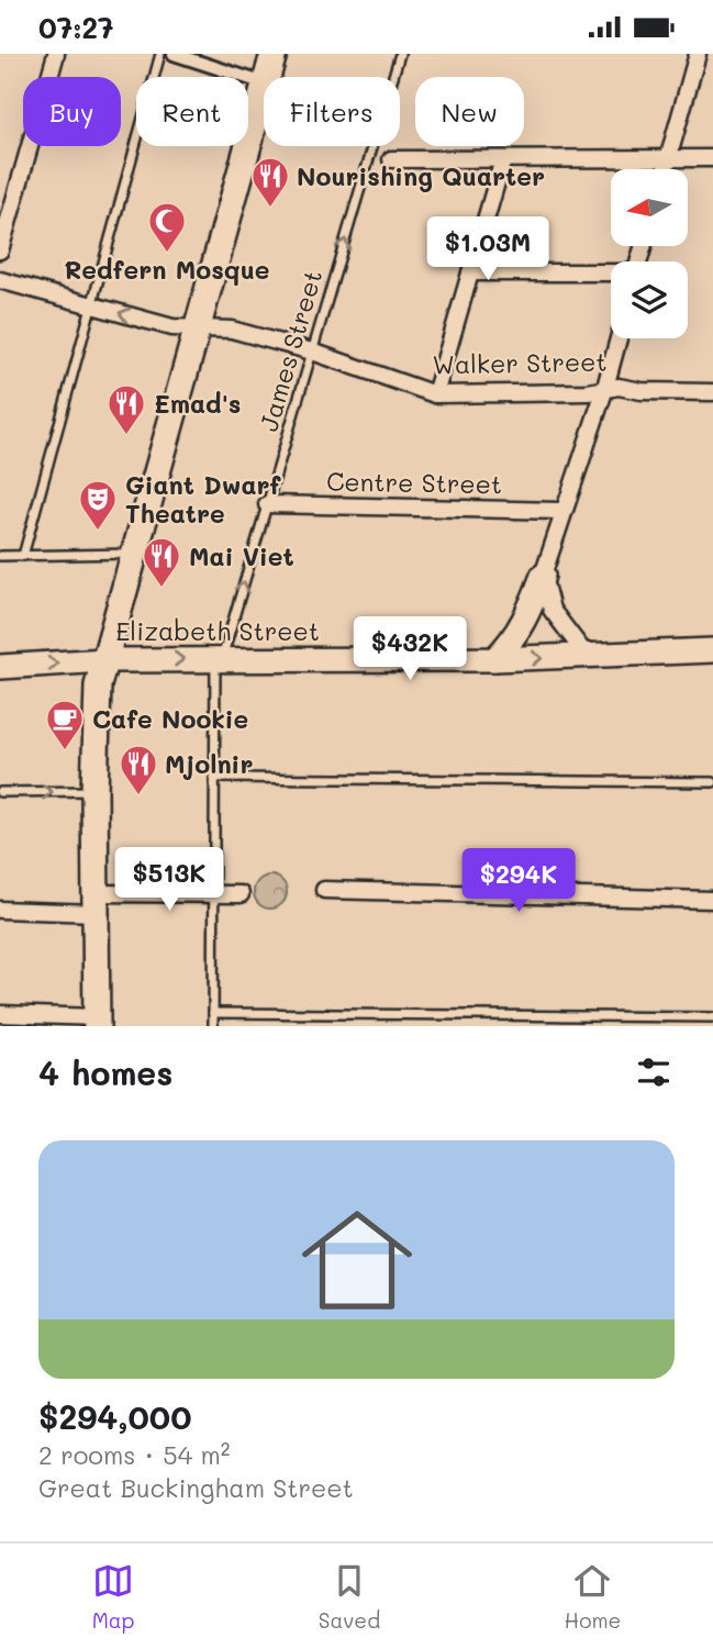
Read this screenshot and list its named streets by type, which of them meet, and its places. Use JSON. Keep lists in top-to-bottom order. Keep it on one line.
{"streets":{"main road":["Elizabeth Street"],"street":["Walker Street","Centre Street"],"lane":["James Street"]},"crossings":[["James Street","Walker Street"],["James Street","Centre Street"],["James Street","Elizabeth Street"]],"one_way":["James Street","Elizabeth Street"],"places":{"restaurant":["Nourishing Quarter","Emad's","Mai Viet","Mjolnir"],"mosque":["Redfern Mosque"],"theatre":["Giant Dwarf Theatre"],"cafe":["Cafe Nookie"]},"north":"left","page":{"status":"07:27","chip":["Buy","Rent","Filters","New"],"price":["$1.03M","$432K","$513K","$294K"],"heading":"4 homes","list":[{"name":"$294,000","note":"2 rooms · 54 m² · Great Buckingham Street"}],"tabs":["Map","Saved","Home"]}}
